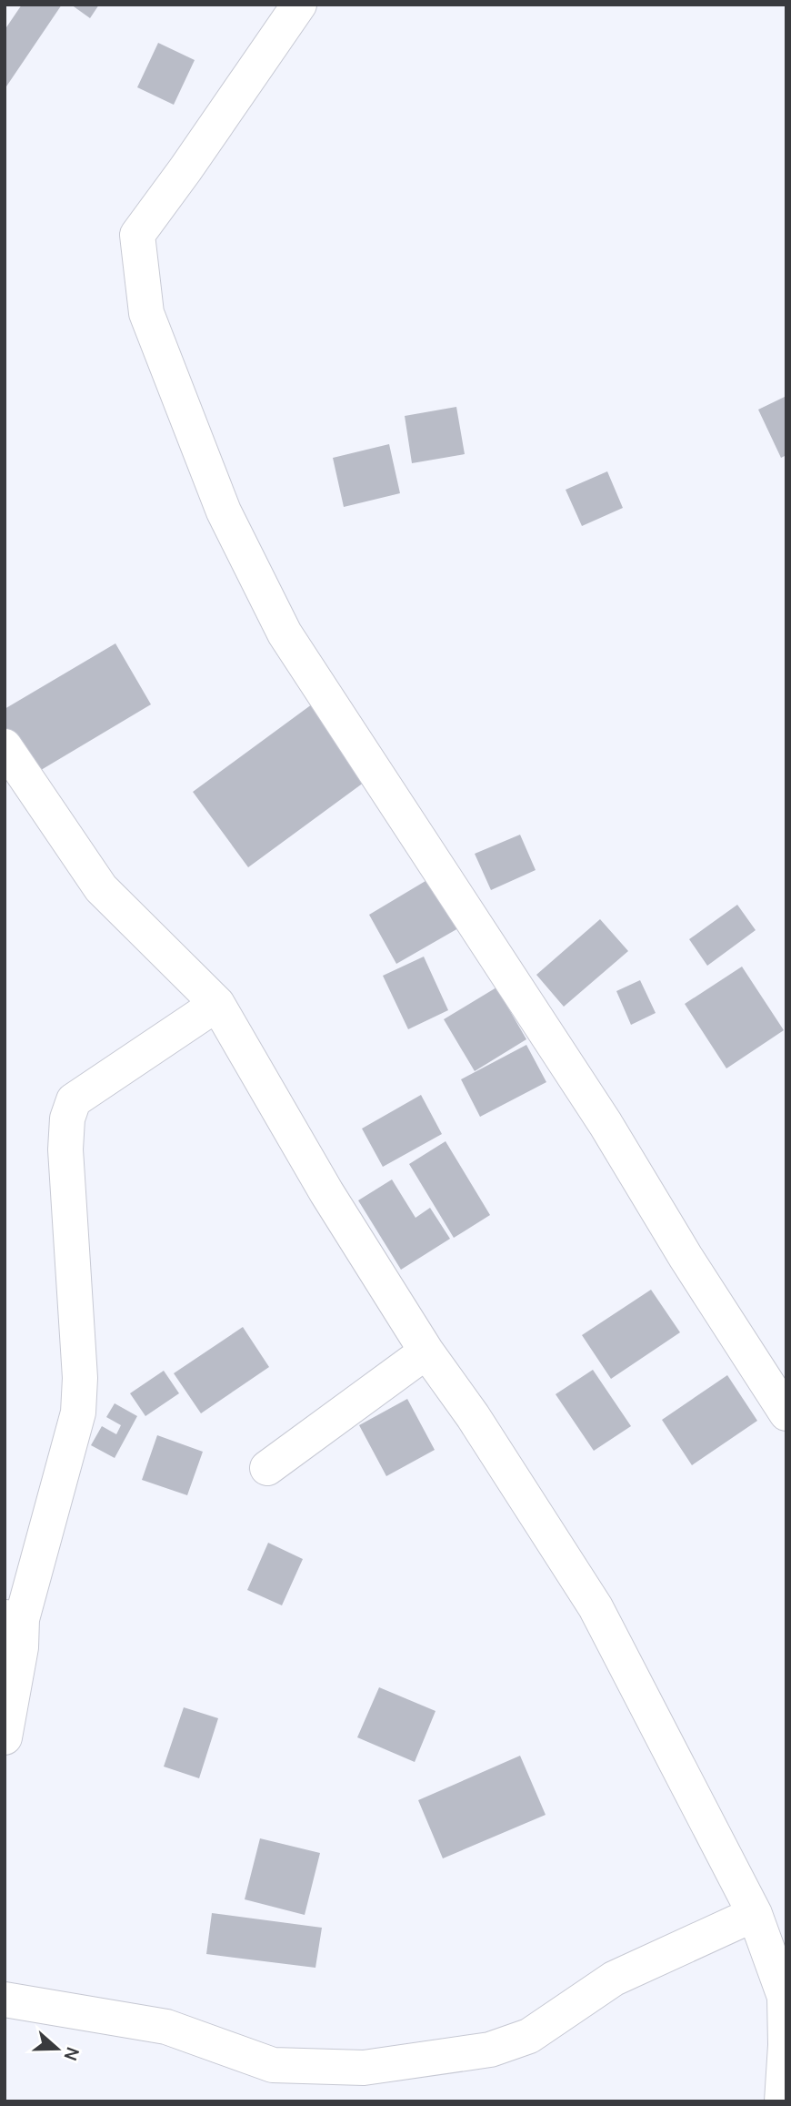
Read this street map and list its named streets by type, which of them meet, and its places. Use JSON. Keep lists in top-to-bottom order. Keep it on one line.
{"north":"right"}
